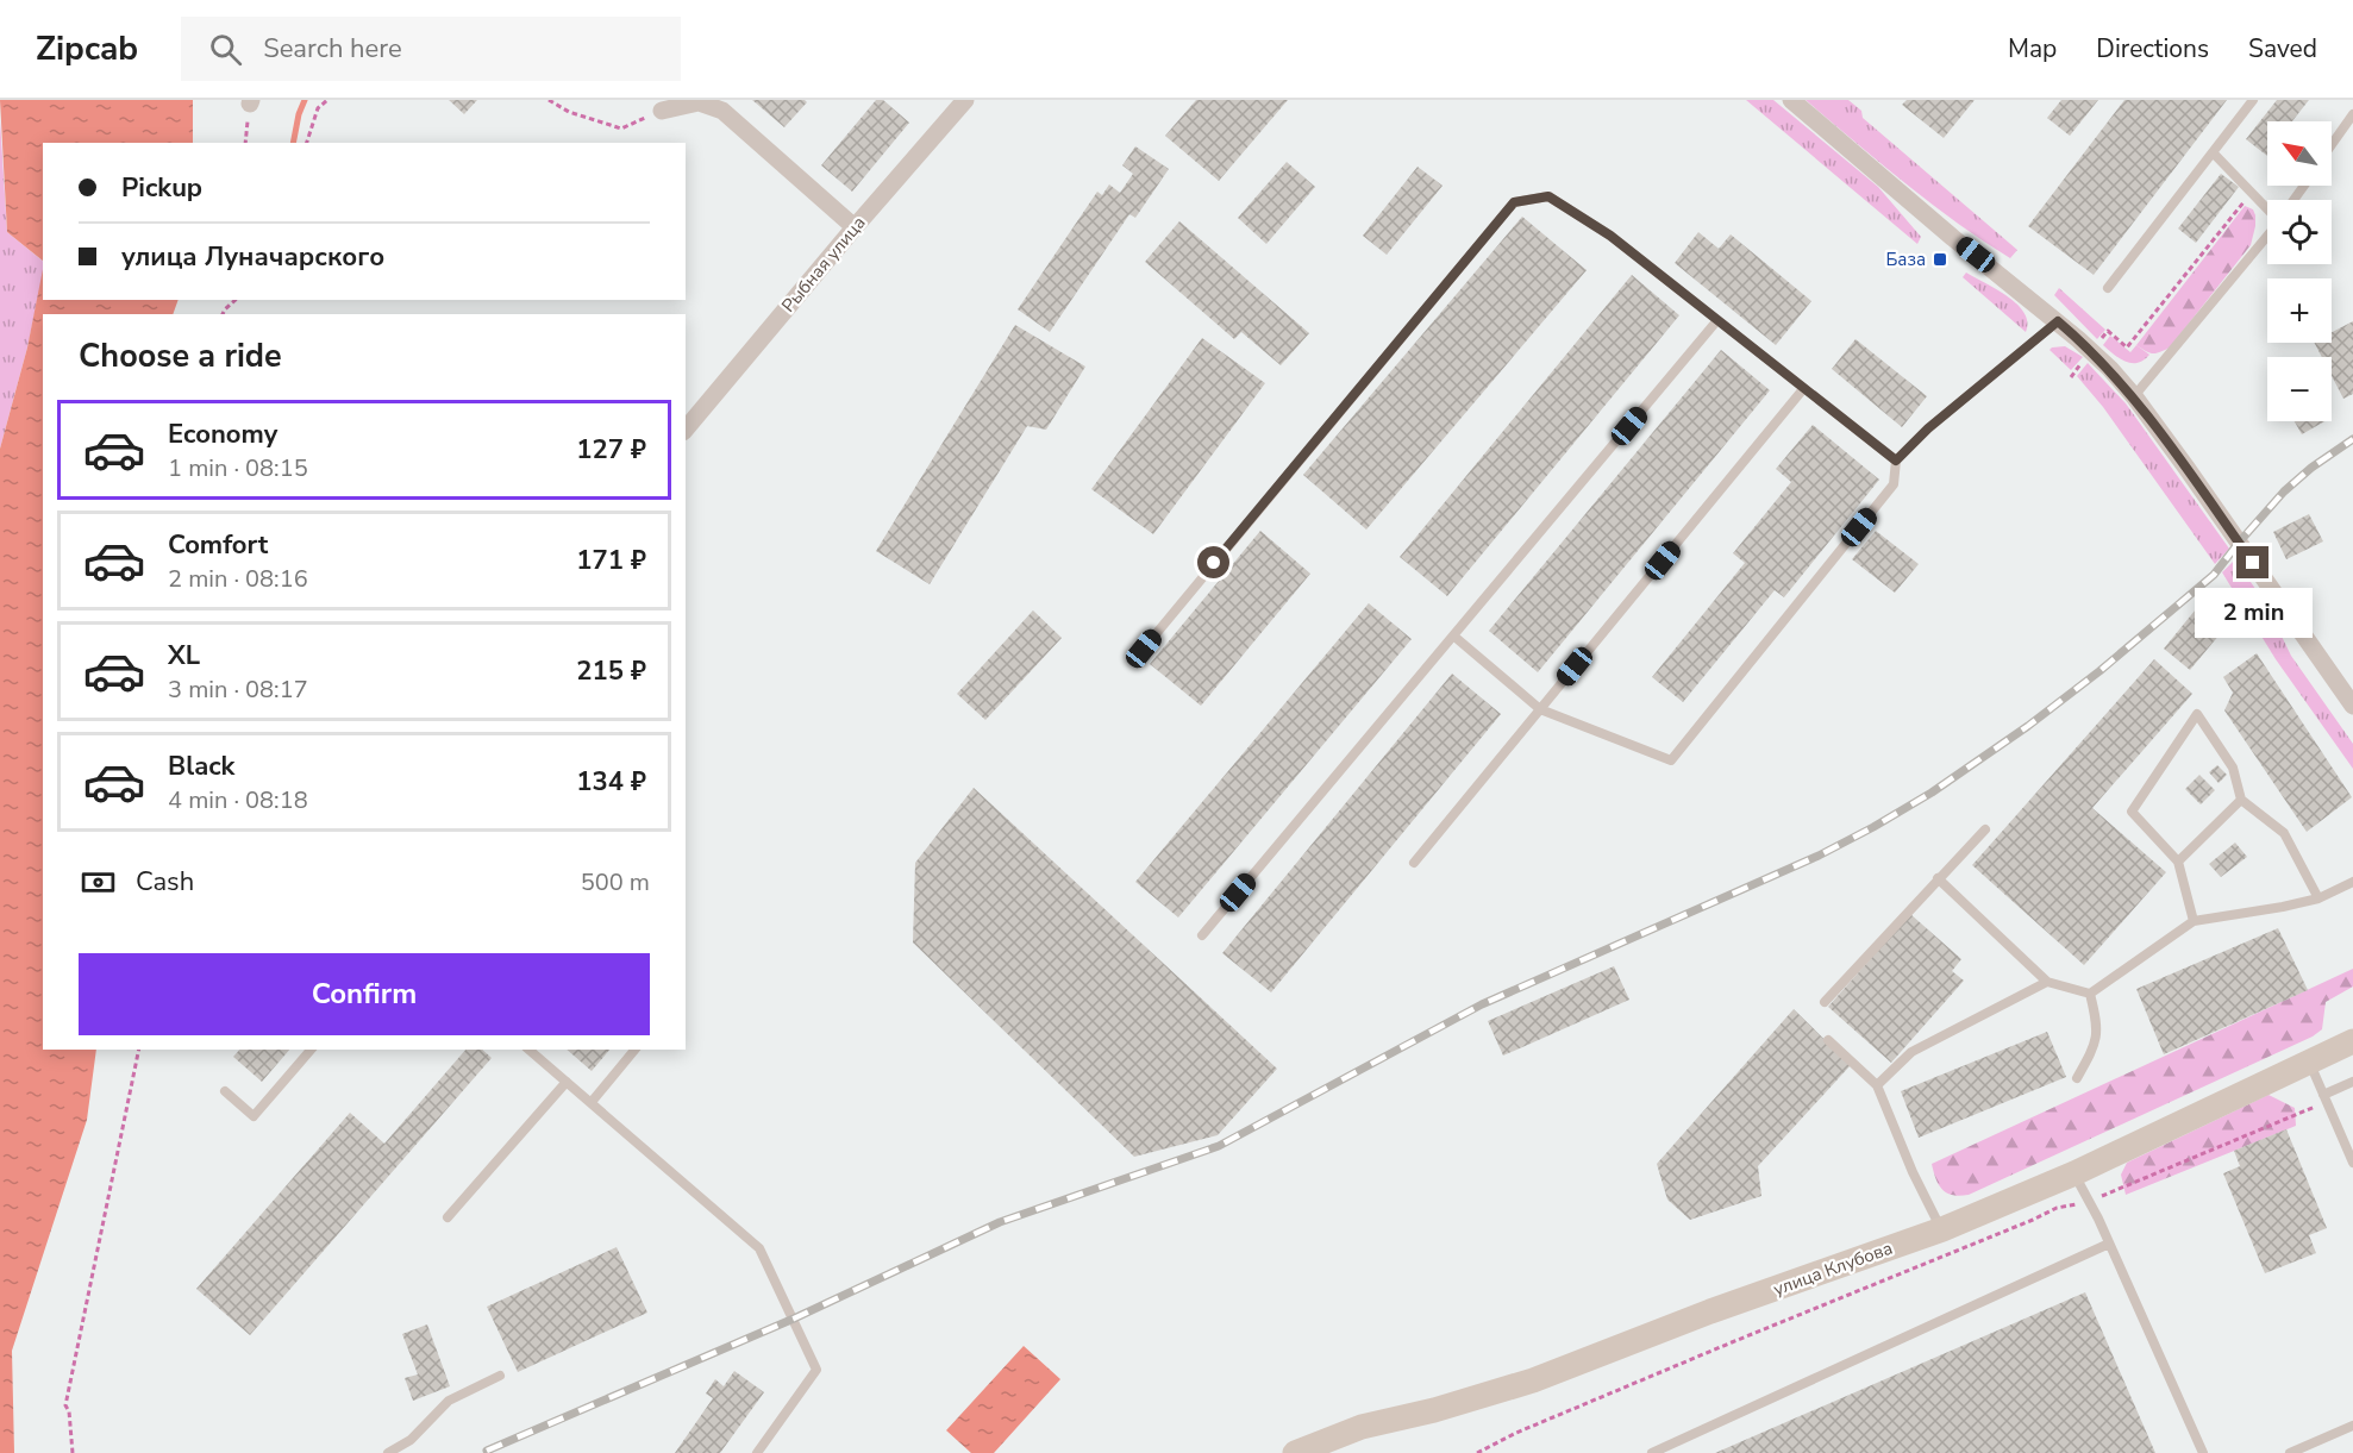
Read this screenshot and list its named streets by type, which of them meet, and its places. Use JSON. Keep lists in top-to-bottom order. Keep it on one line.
{"streets":{"main road":["улица Клубова"],"street":["Рыбная улица"]},"places":{"transit":["База"]},"north":"top left","page":{"header":"Zipcab","search":"Search here","nav":["Map","Directions","Saved"],"map_buttons":["+","−"],"banner":["Pickup","улица Луначарского"],"heading":"Choose a ride","list":[{"name":"Economy","note":"1 min · 08:15","value":"127 ₽"},{"name":"Comfort","note":"2 min · 08:16","value":"171 ₽"},{"name":"XL","note":"3 min · 08:17","value":"215 ₽"},{"name":"Black","note":"4 min · 08:18","value":"134 ₽"}],"bubble":"2 min","pay":["Cash","500 m"],"buttons":"Confirm"}}
